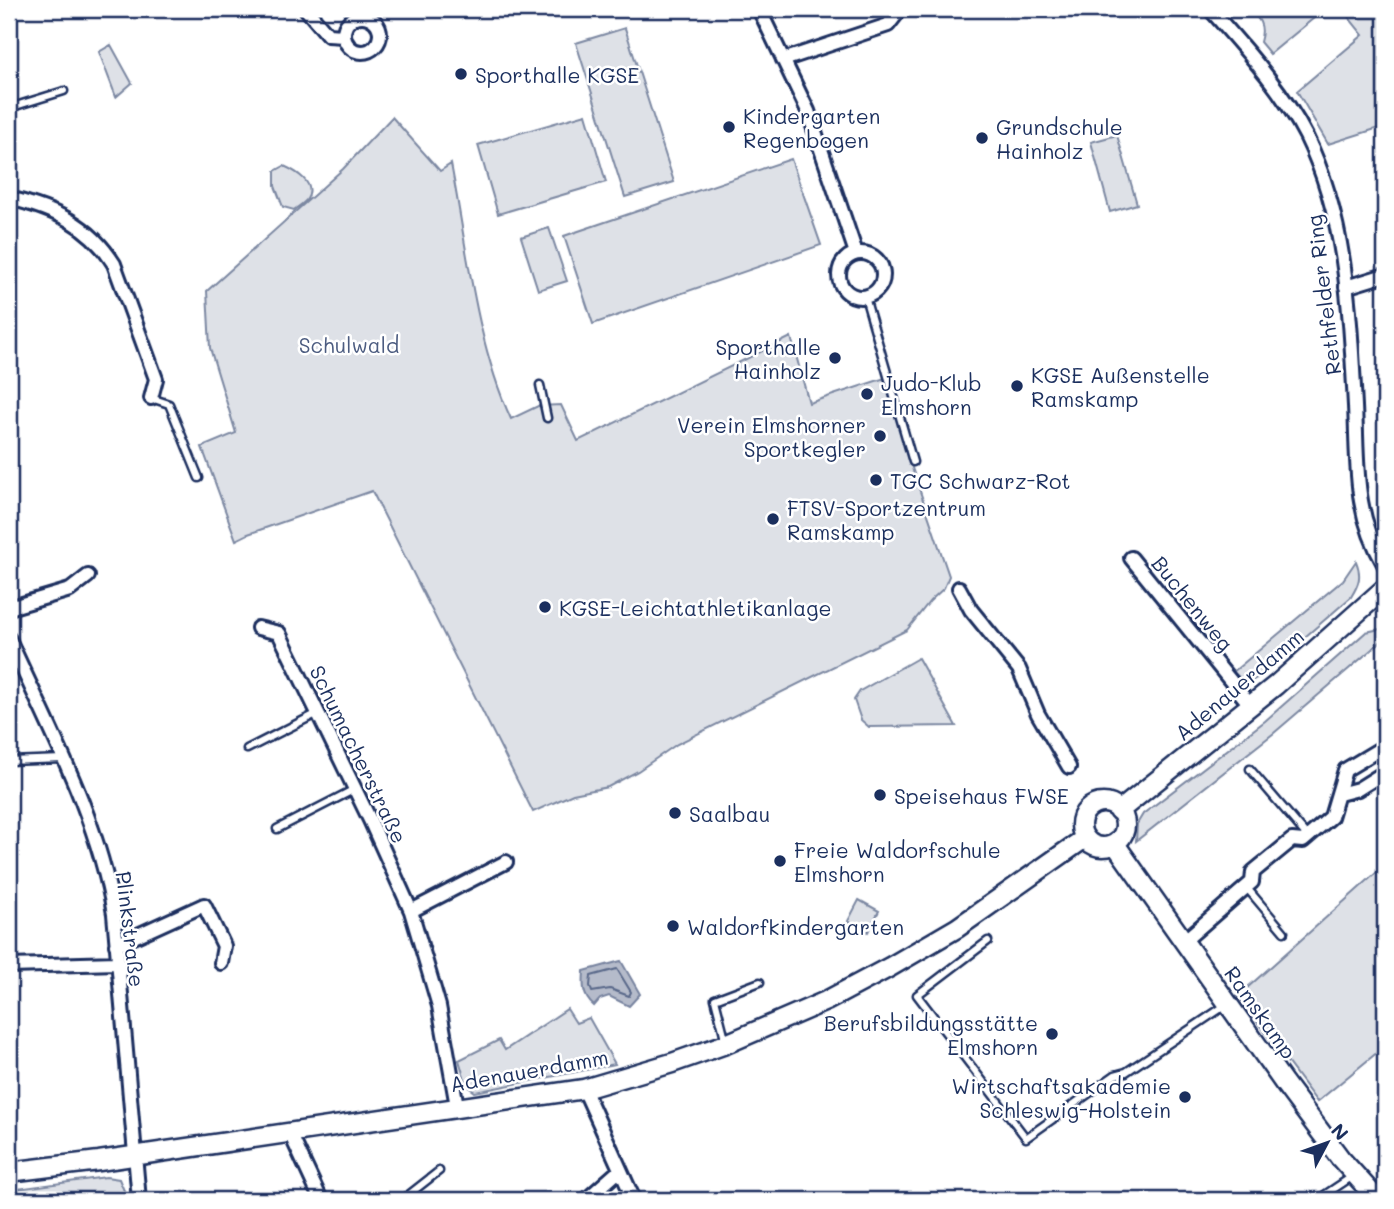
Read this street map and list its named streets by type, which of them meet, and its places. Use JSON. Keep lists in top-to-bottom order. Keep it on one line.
{"streets":{"street":["Rethfelder Ring","Buchenweg","Adenauerdamm","Schumacherstraße","Plinkstraße","Ramskamp"]},"crossings":[["Buchenweg","Adenauerdamm"],["Adenauerdamm","Schumacherstraße"],["Adenauerdamm","Plinkstraße"],["Adenauerdamm","Ramskamp"]],"parks":["Schulwald"],"places":["Sporthalle KGSE","Kindergarten Regenbogen","Grundschule Hainholz","Sporthalle Hainholz","KGSE Außenstelle Ramskamp","Judo-Klub Elmshorn","Verein Elmshorner Sportkegler","TGC Schwarz-Rot","FTSV-Sportzentrum Ramskamp","KGSE-Leichtathletikanlage","Speisehaus FWSE","Saalbau","Freie Waldorfschule Elmshorn","Waldorfkindergarten","Berufsbildungsstätte Elmshorn","Wirtschaftsakademie Schleswig-Holstein"],"north":"top right"}
